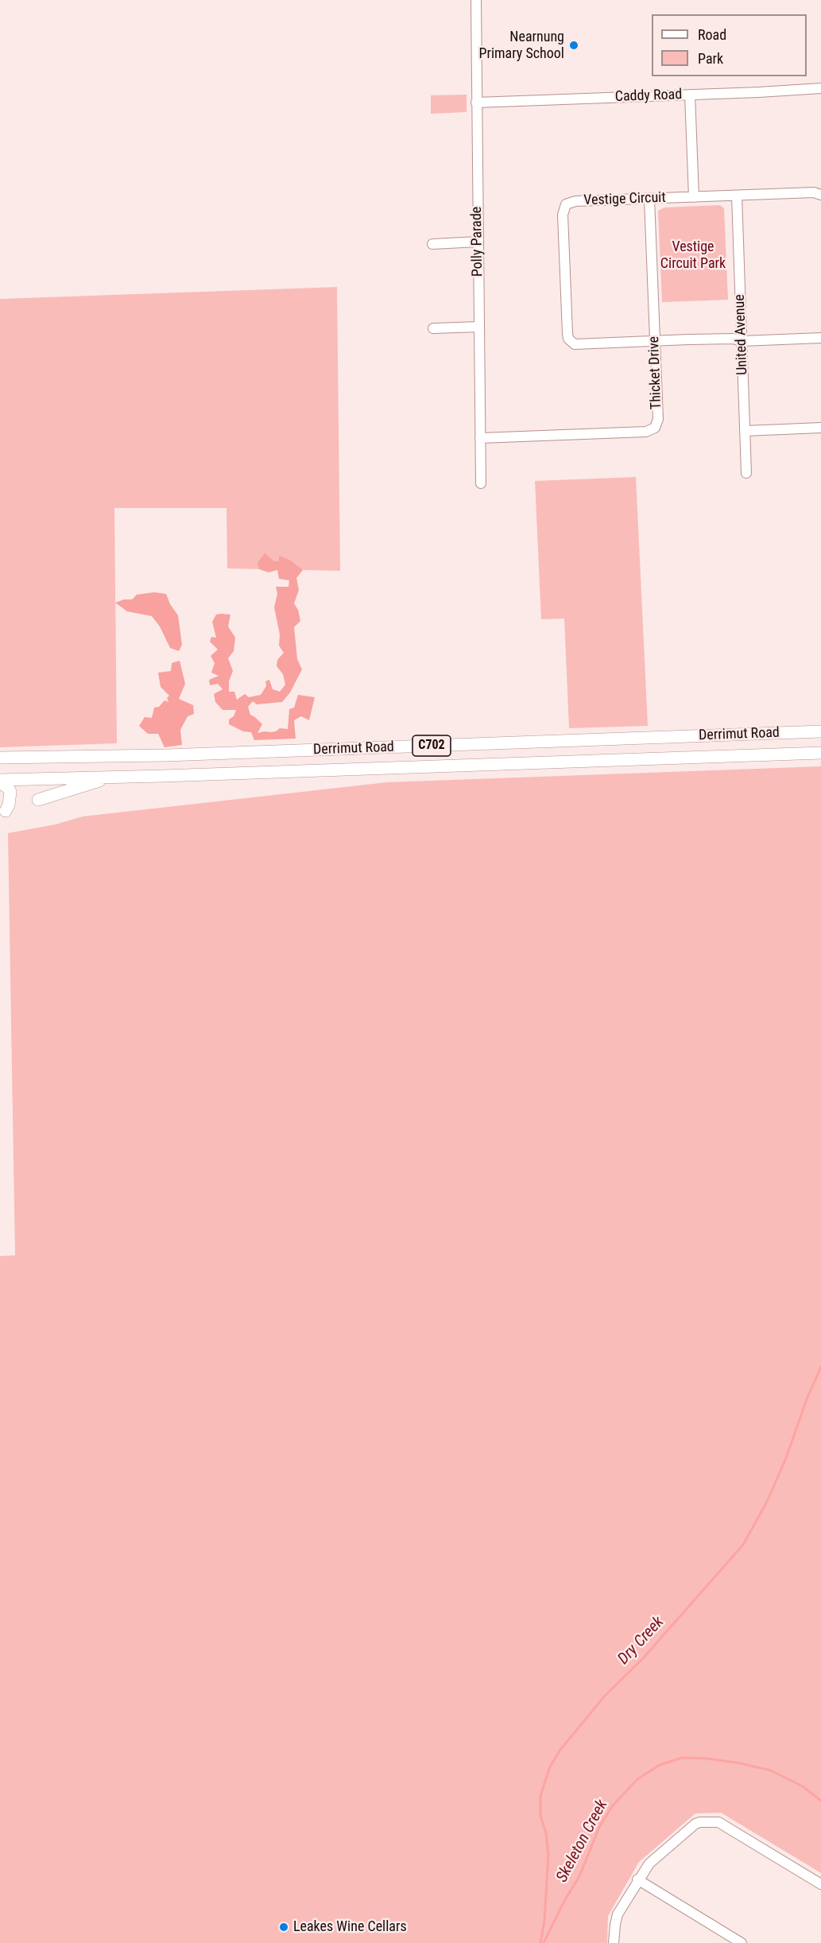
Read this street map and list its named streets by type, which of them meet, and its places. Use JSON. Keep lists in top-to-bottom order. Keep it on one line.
{"streets":{"main road":["Derrimut Road","C702"],"street":["Caddy Road","Vestige Circuit","Polly Parade","United Avenue","Thicket Drive"]},"crossings":[["Caddy Road","Polly Parade"],["Vestige Circuit","United Avenue"],["Vestige Circuit","Thicket Drive"],["Polly Parade","Thicket Drive"]],"water":["Dry Creek","Skeleton Creek"],"parks":["Vestige Circuit Park"],"places":["Nearnung Primary School","Leakes Wine Cellars"],"legend":["Road","Park"]}
